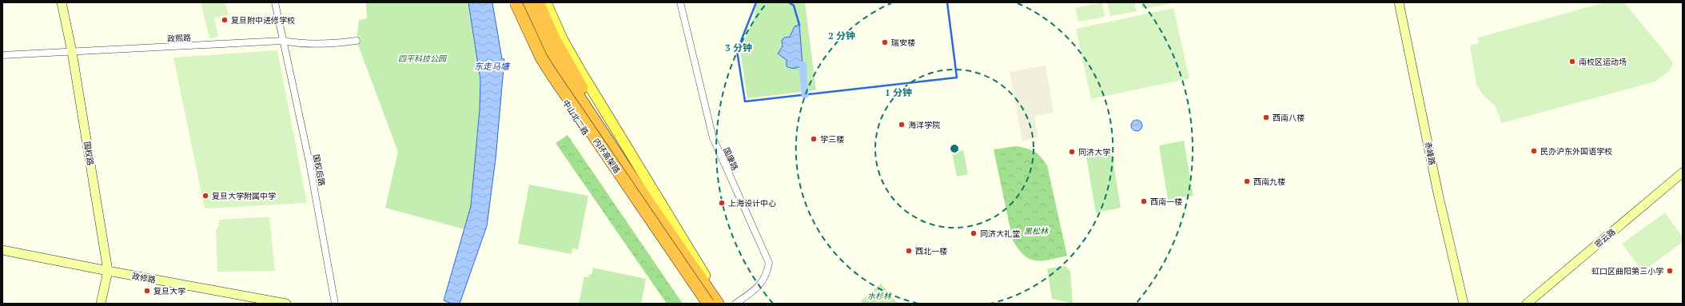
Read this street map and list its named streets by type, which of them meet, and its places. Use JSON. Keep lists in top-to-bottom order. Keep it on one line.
{"streets":{"highway":["内环高架路"],"main road":["中山北二路"],"street":["政熙路","国权路","赤峰路","国康路","国权后路","密云路","政修路"]},"crossings":[["政熙路","国权路"],["政熙路","国权后路"],["国权路","政修路"]],"water":["东走马塘"],"parks":["四平科技公园","黑松林","水杉林"],"places":["复旦附中进修学校","瑞安楼","南校区运动场","西南八楼","海洋学院","学三楼","民办沪东外国语学校","同济大学","西南九楼","复旦大学附属中学","西南一楼","上海设计中心","同济大礼堂","西北一楼","虹口区曲阳第三小学","复旦大学"],"rings":["2 分钟","3 分钟","1 分钟"]}
